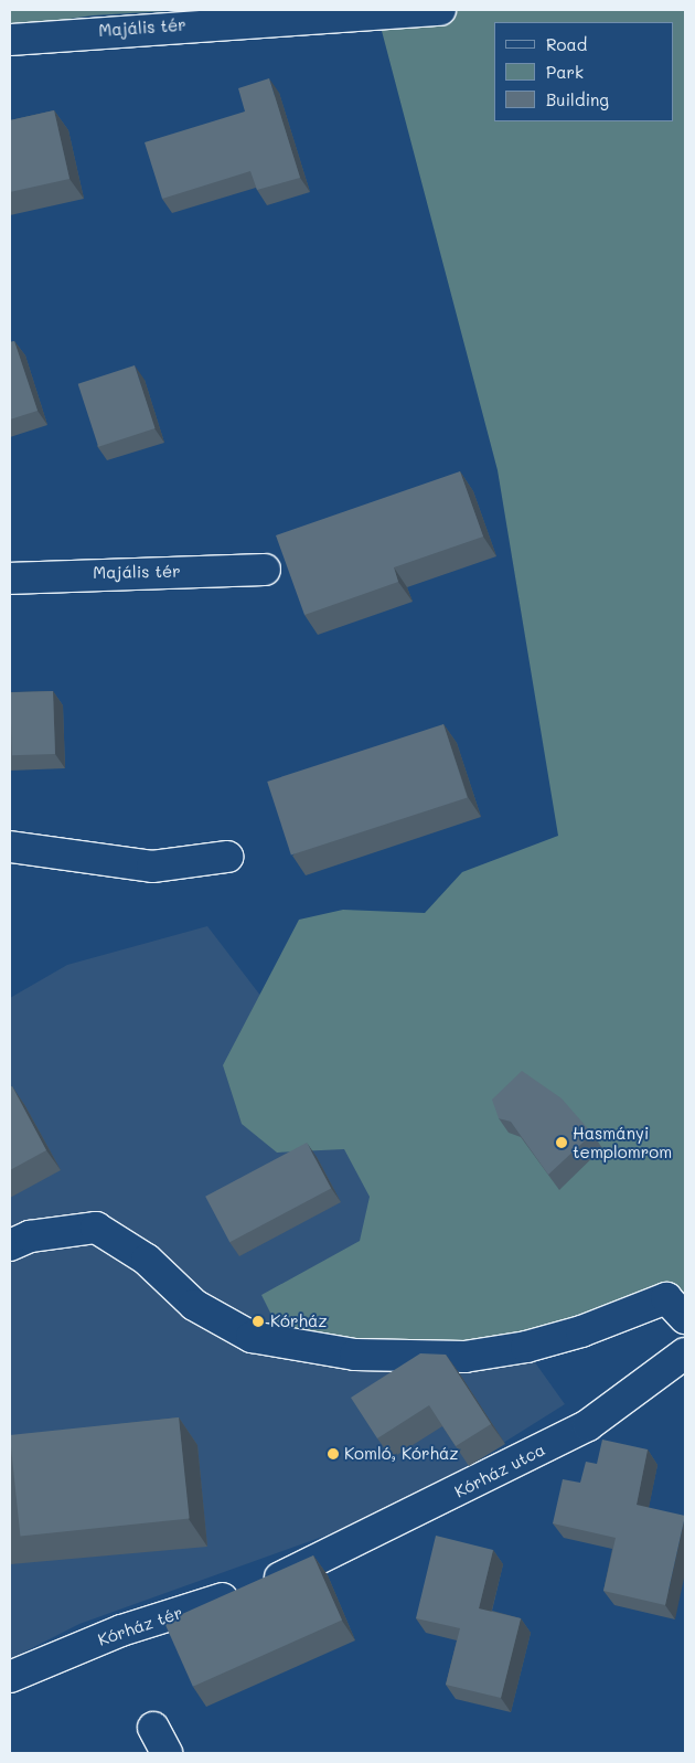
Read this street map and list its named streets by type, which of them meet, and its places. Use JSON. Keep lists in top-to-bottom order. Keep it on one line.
{"streets":{"street":["Majális tér","Kórház utca","Kórház tér"]},"crossings":[["Kórház utca","Kórház tér"]],"places":["Hasmányi templomrom","Kórház","Komló, Kórház"],"legend":["Road","Park","Building"]}
